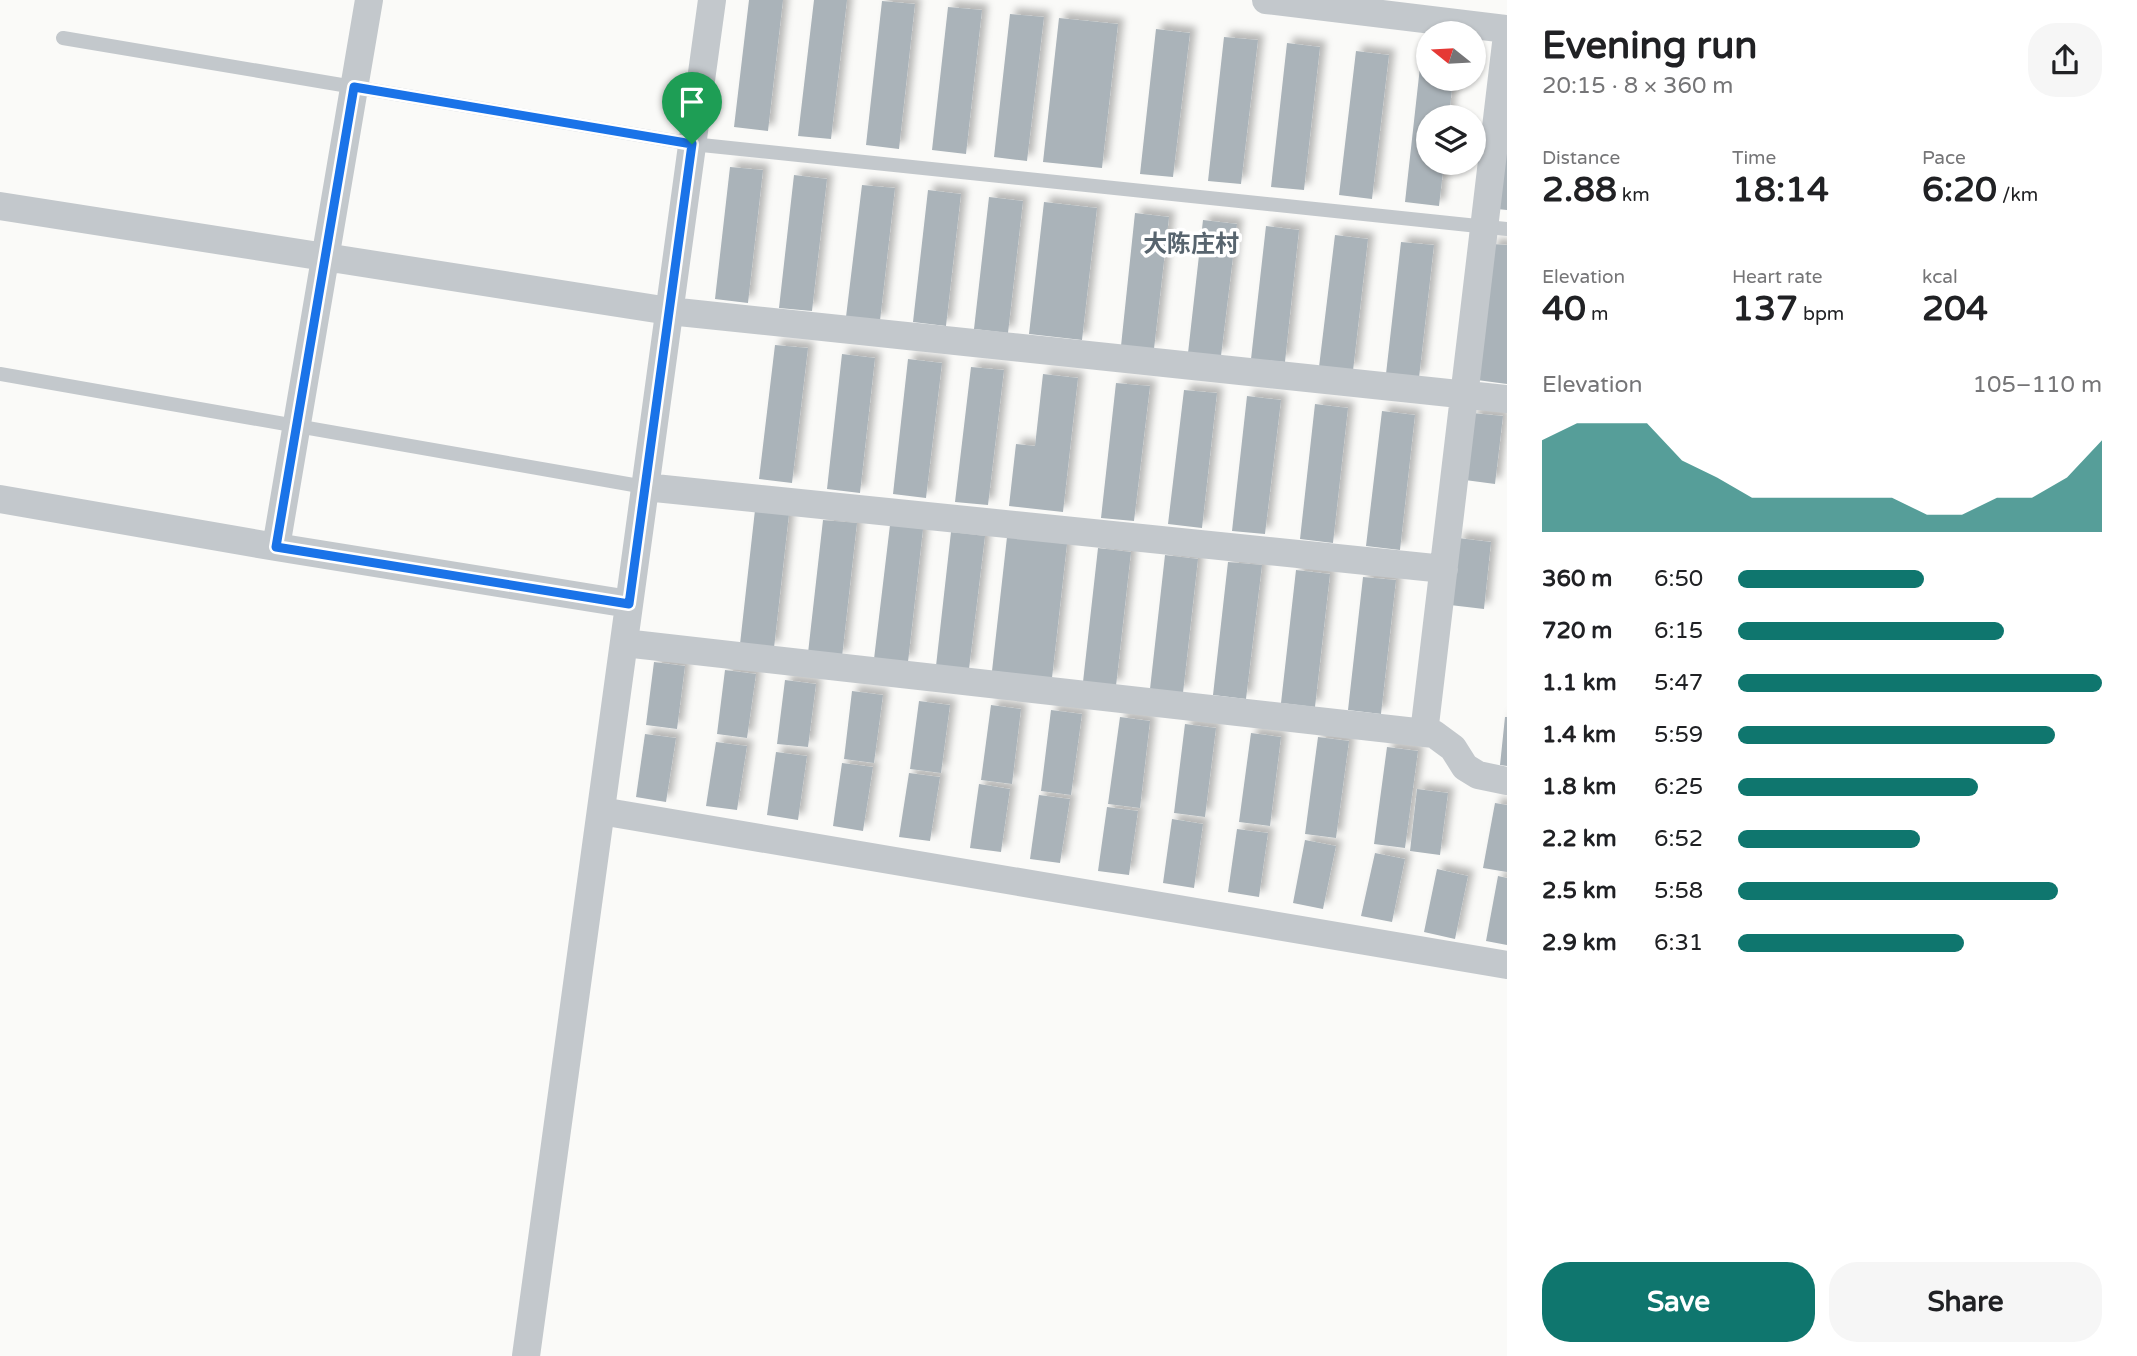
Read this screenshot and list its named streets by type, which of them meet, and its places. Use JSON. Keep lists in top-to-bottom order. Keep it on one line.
{"districts":["大陈庄村"],"north":"left","page":{"heading":["Evening run","20:15 · 8 × 360 m"],"stats":[["Distance","2.88 km"],["Time","18:14"],["Pace","6:20 /km"],["Elevation","40 m"],["Heart rate","137 bpm"],["kcal","204"]],"chart":["Elevation","105–110 m"],"list":[{"name":"360 m","note":"6:50"},{"name":"720 m","note":"6:15"},{"name":"1.1 km","note":"5:47"},{"name":"1.4 km","note":"5:59"},{"name":"1.8 km","note":"6:25"},{"name":"2.2 km","note":"6:52"},{"name":"2.5 km","note":"5:58"},{"name":"2.9 km","note":"6:31"}],"buttons":["Save","Share"]}}
